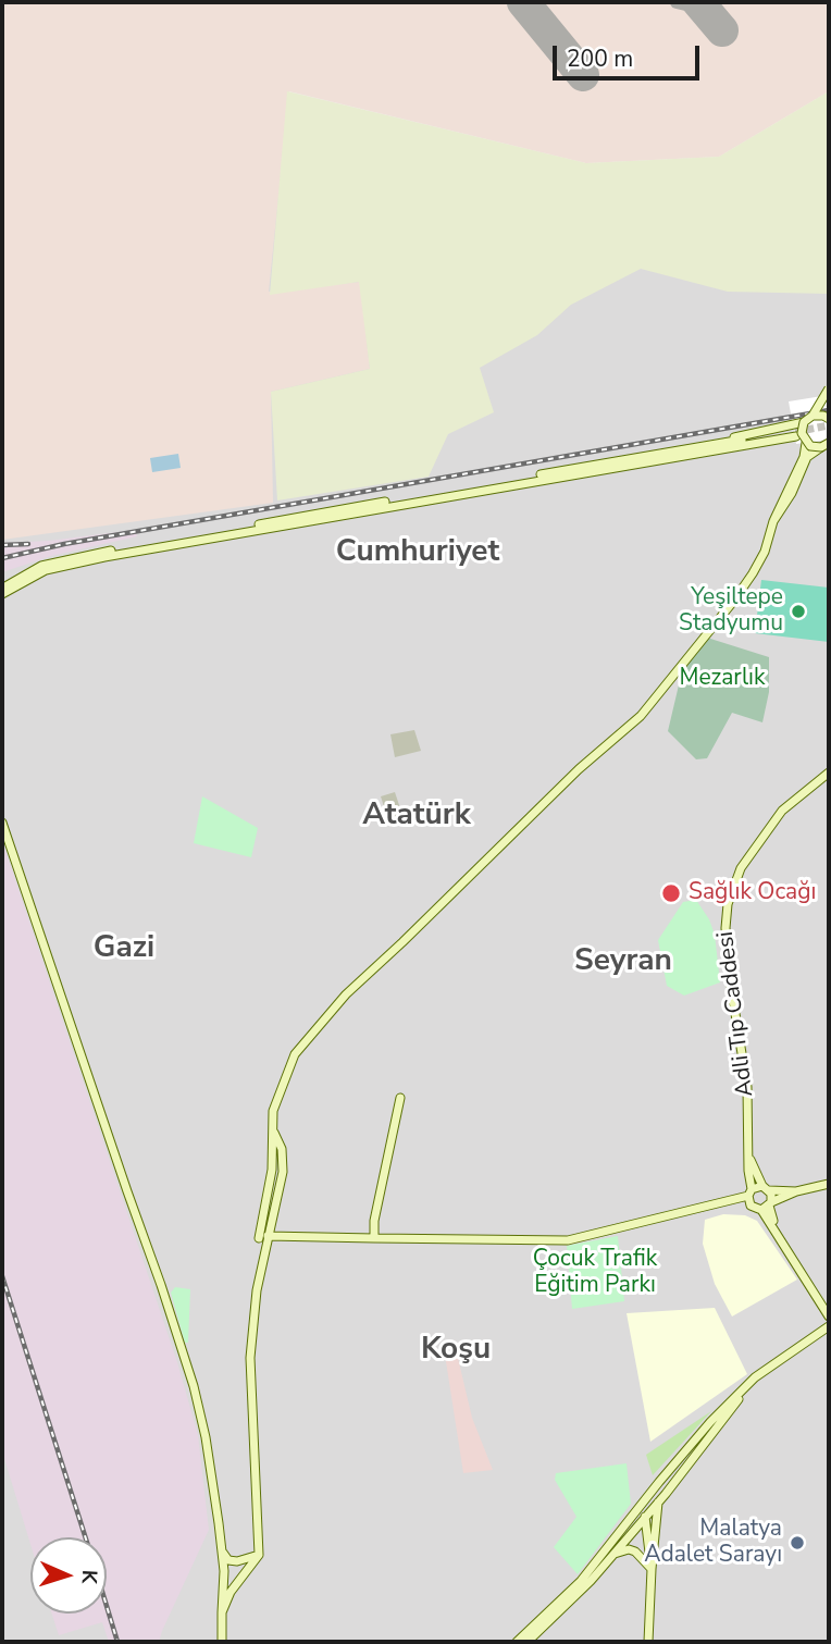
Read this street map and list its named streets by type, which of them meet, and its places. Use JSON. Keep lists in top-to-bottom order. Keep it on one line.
{"streets":{"street":["Adli Tıp Caddesi"]},"districts":["Cumhuriyet","Atatürk","Gazi","Seyran","Koşu"],"parks":["Mezarlık","Çocuk Trafik Eğitim Parkı"],"places":["Yeşiltepe Stadyumu","Sağlık Ocağı","Malatya Adalet Sarayı"],"scale_bar":"200 m","north":"right"}
